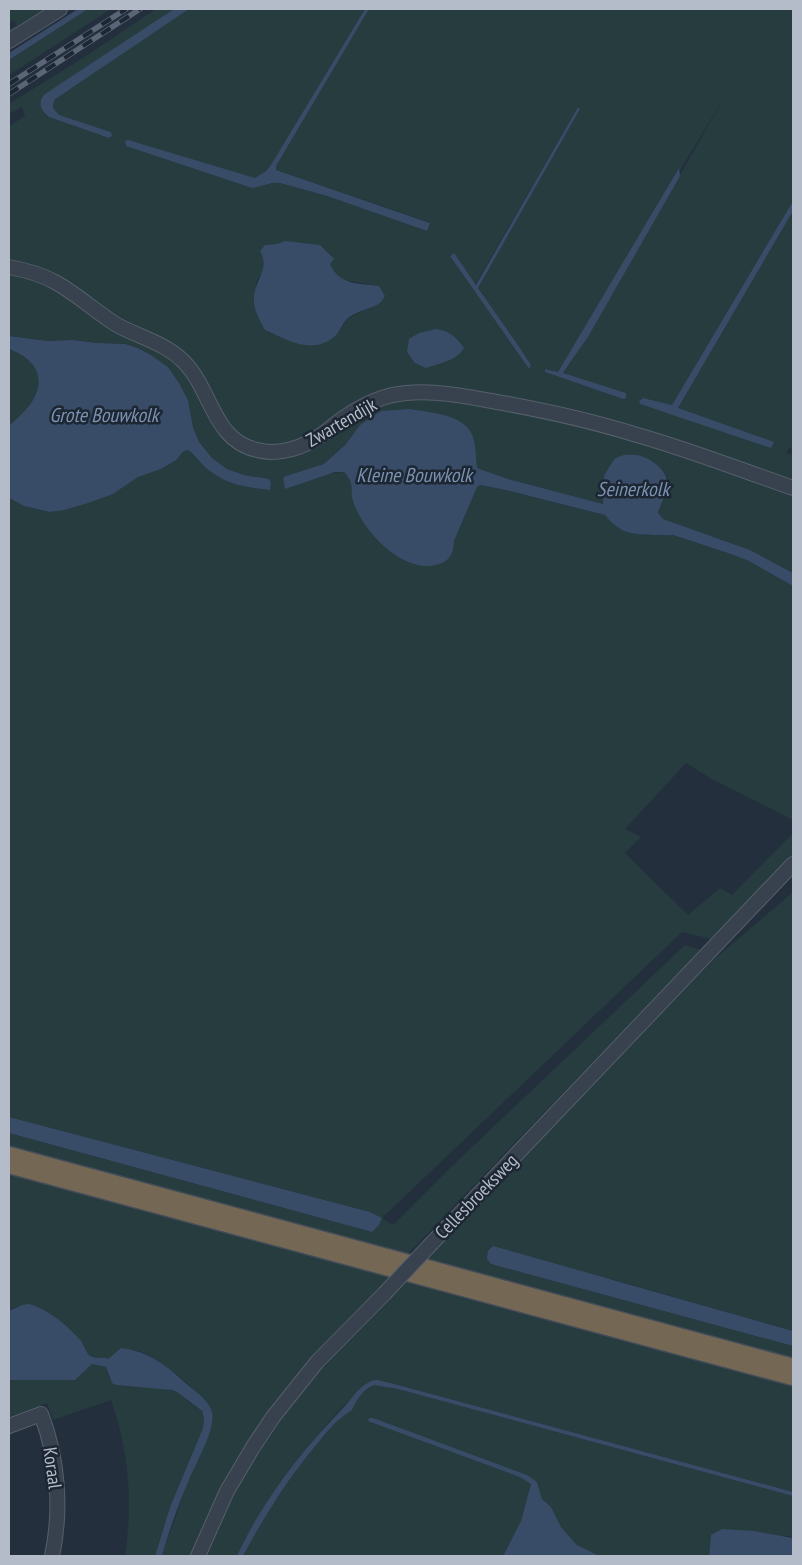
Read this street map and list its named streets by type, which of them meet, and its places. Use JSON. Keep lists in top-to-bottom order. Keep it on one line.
{"streets":{"street":["Zwartendijk","Cellesbroeksweg","Koraal"]},"water":["Grote Bouwkolk","Kleine Bouwkolk","Seinerkolk"]}
